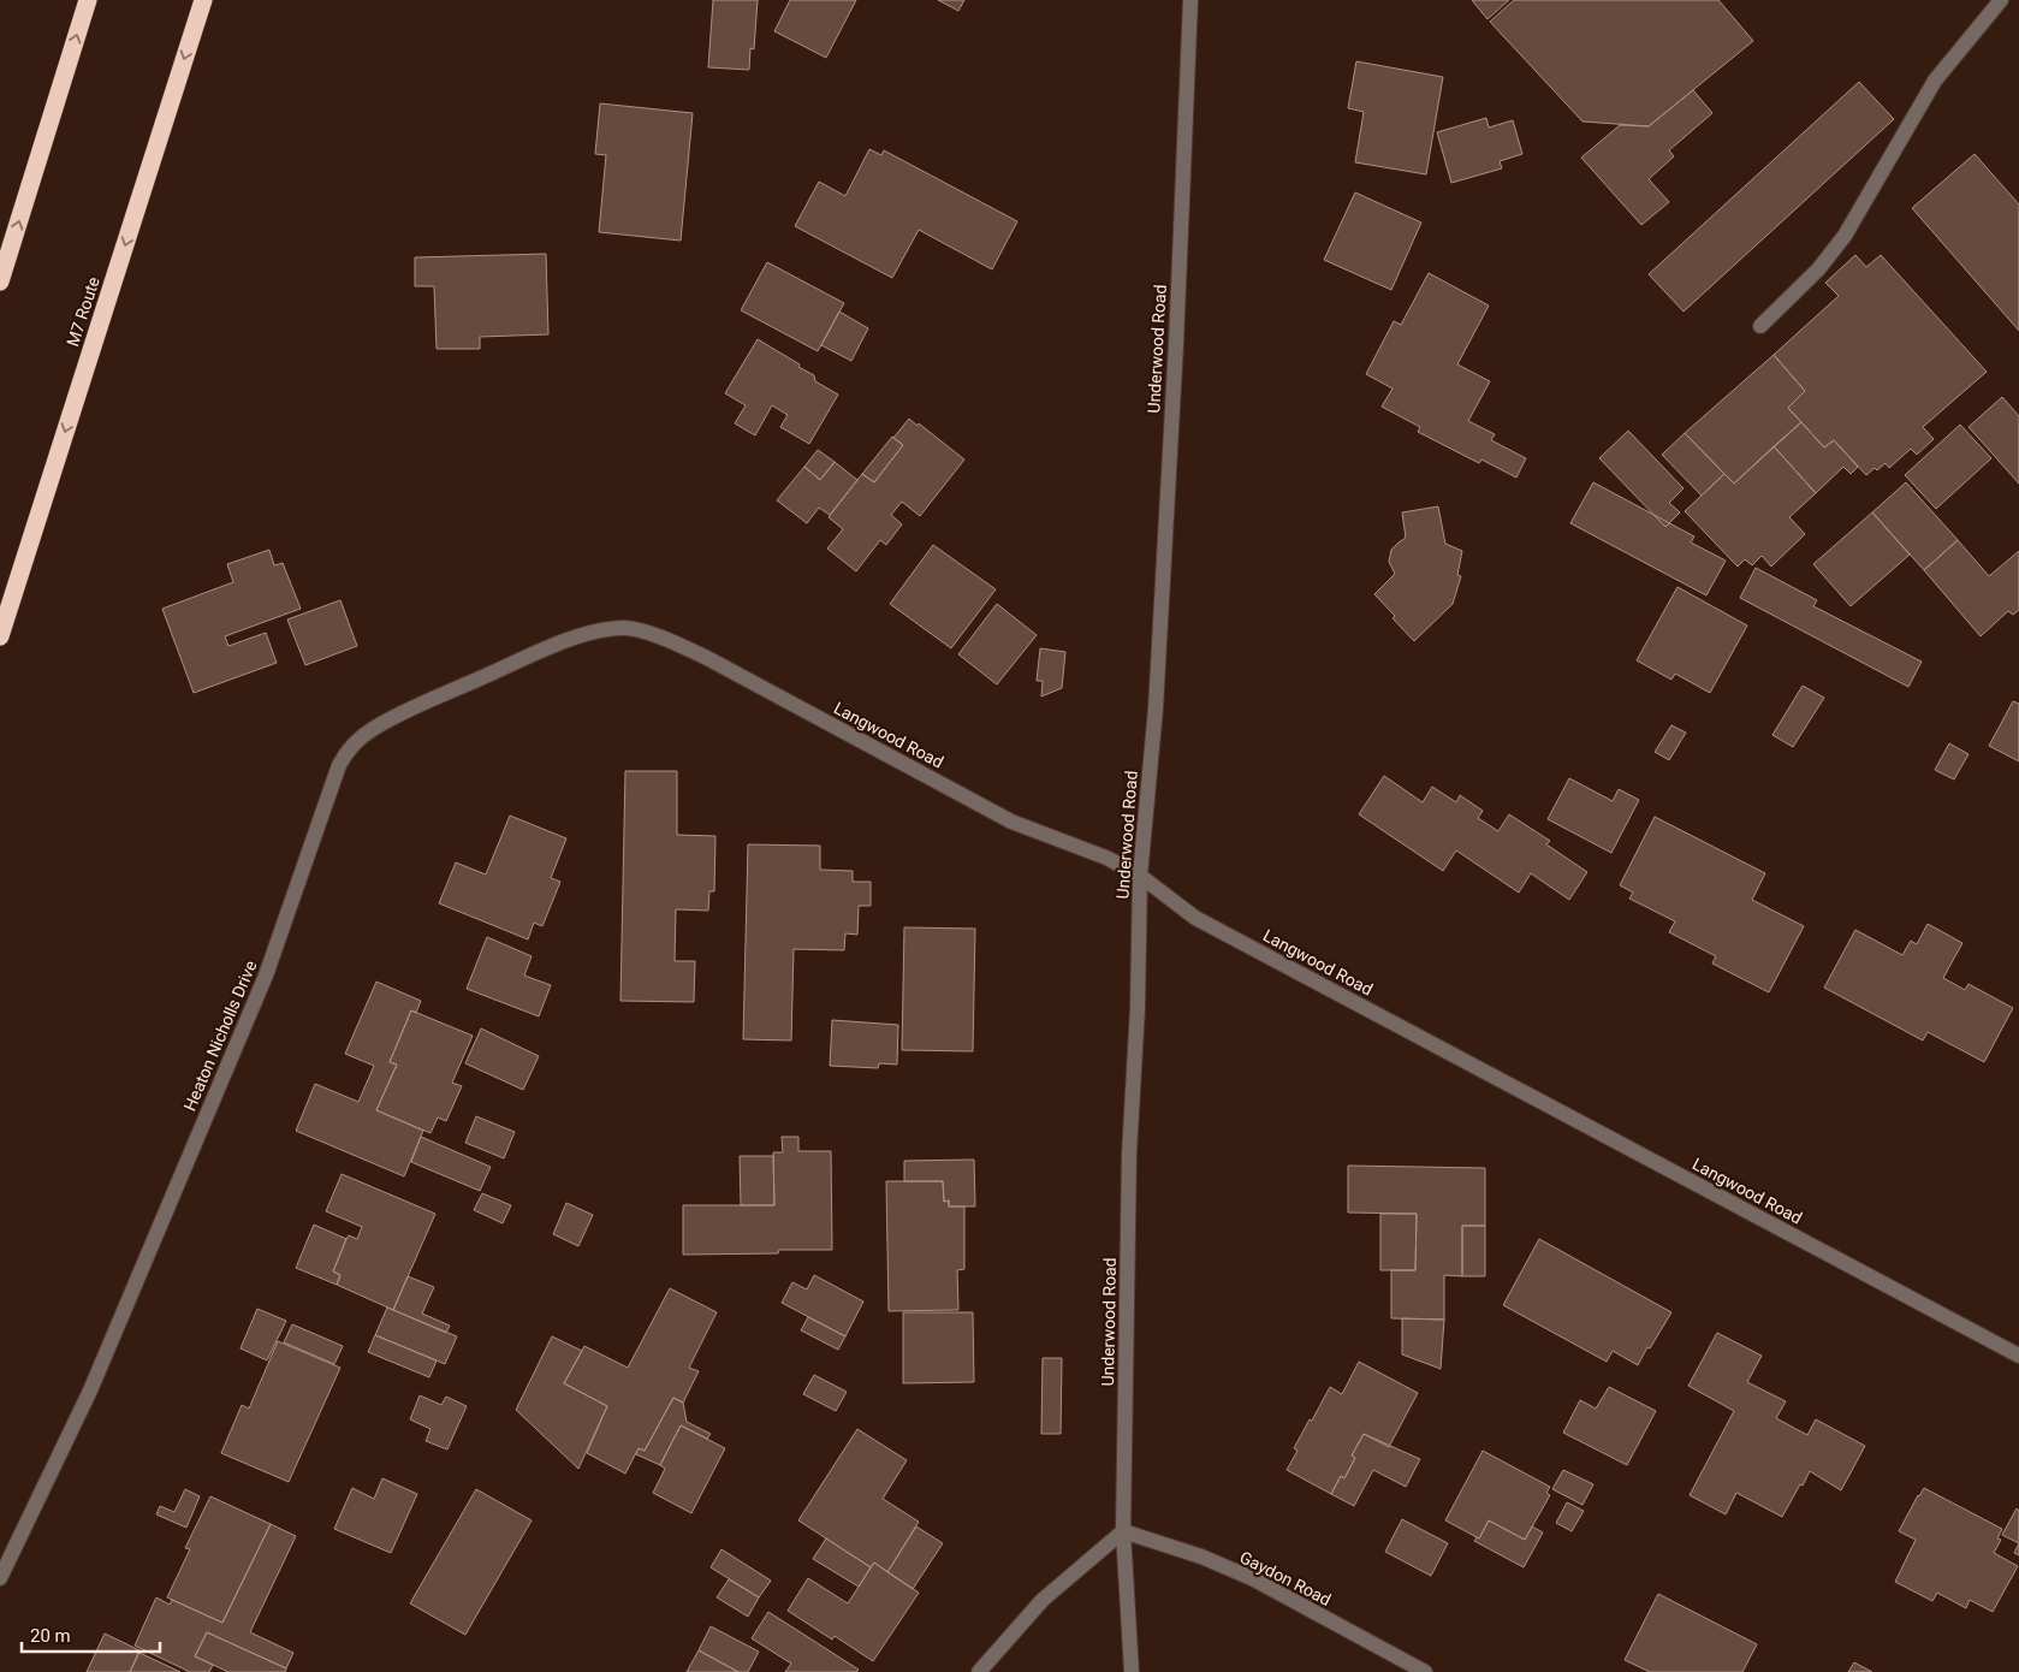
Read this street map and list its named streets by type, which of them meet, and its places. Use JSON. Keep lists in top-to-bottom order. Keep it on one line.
{"streets":{"highway":["M7 Route"],"street":["Underwood Road","Langwood Road","Heaton Nicholls Drive","Gaydon Road"]},"crossings":[["Underwood Road","Langwood Road"],["Underwood Road","Gaydon Road"],["Langwood Road","Heaton Nicholls Drive"]],"scale_bar":"20 m"}
